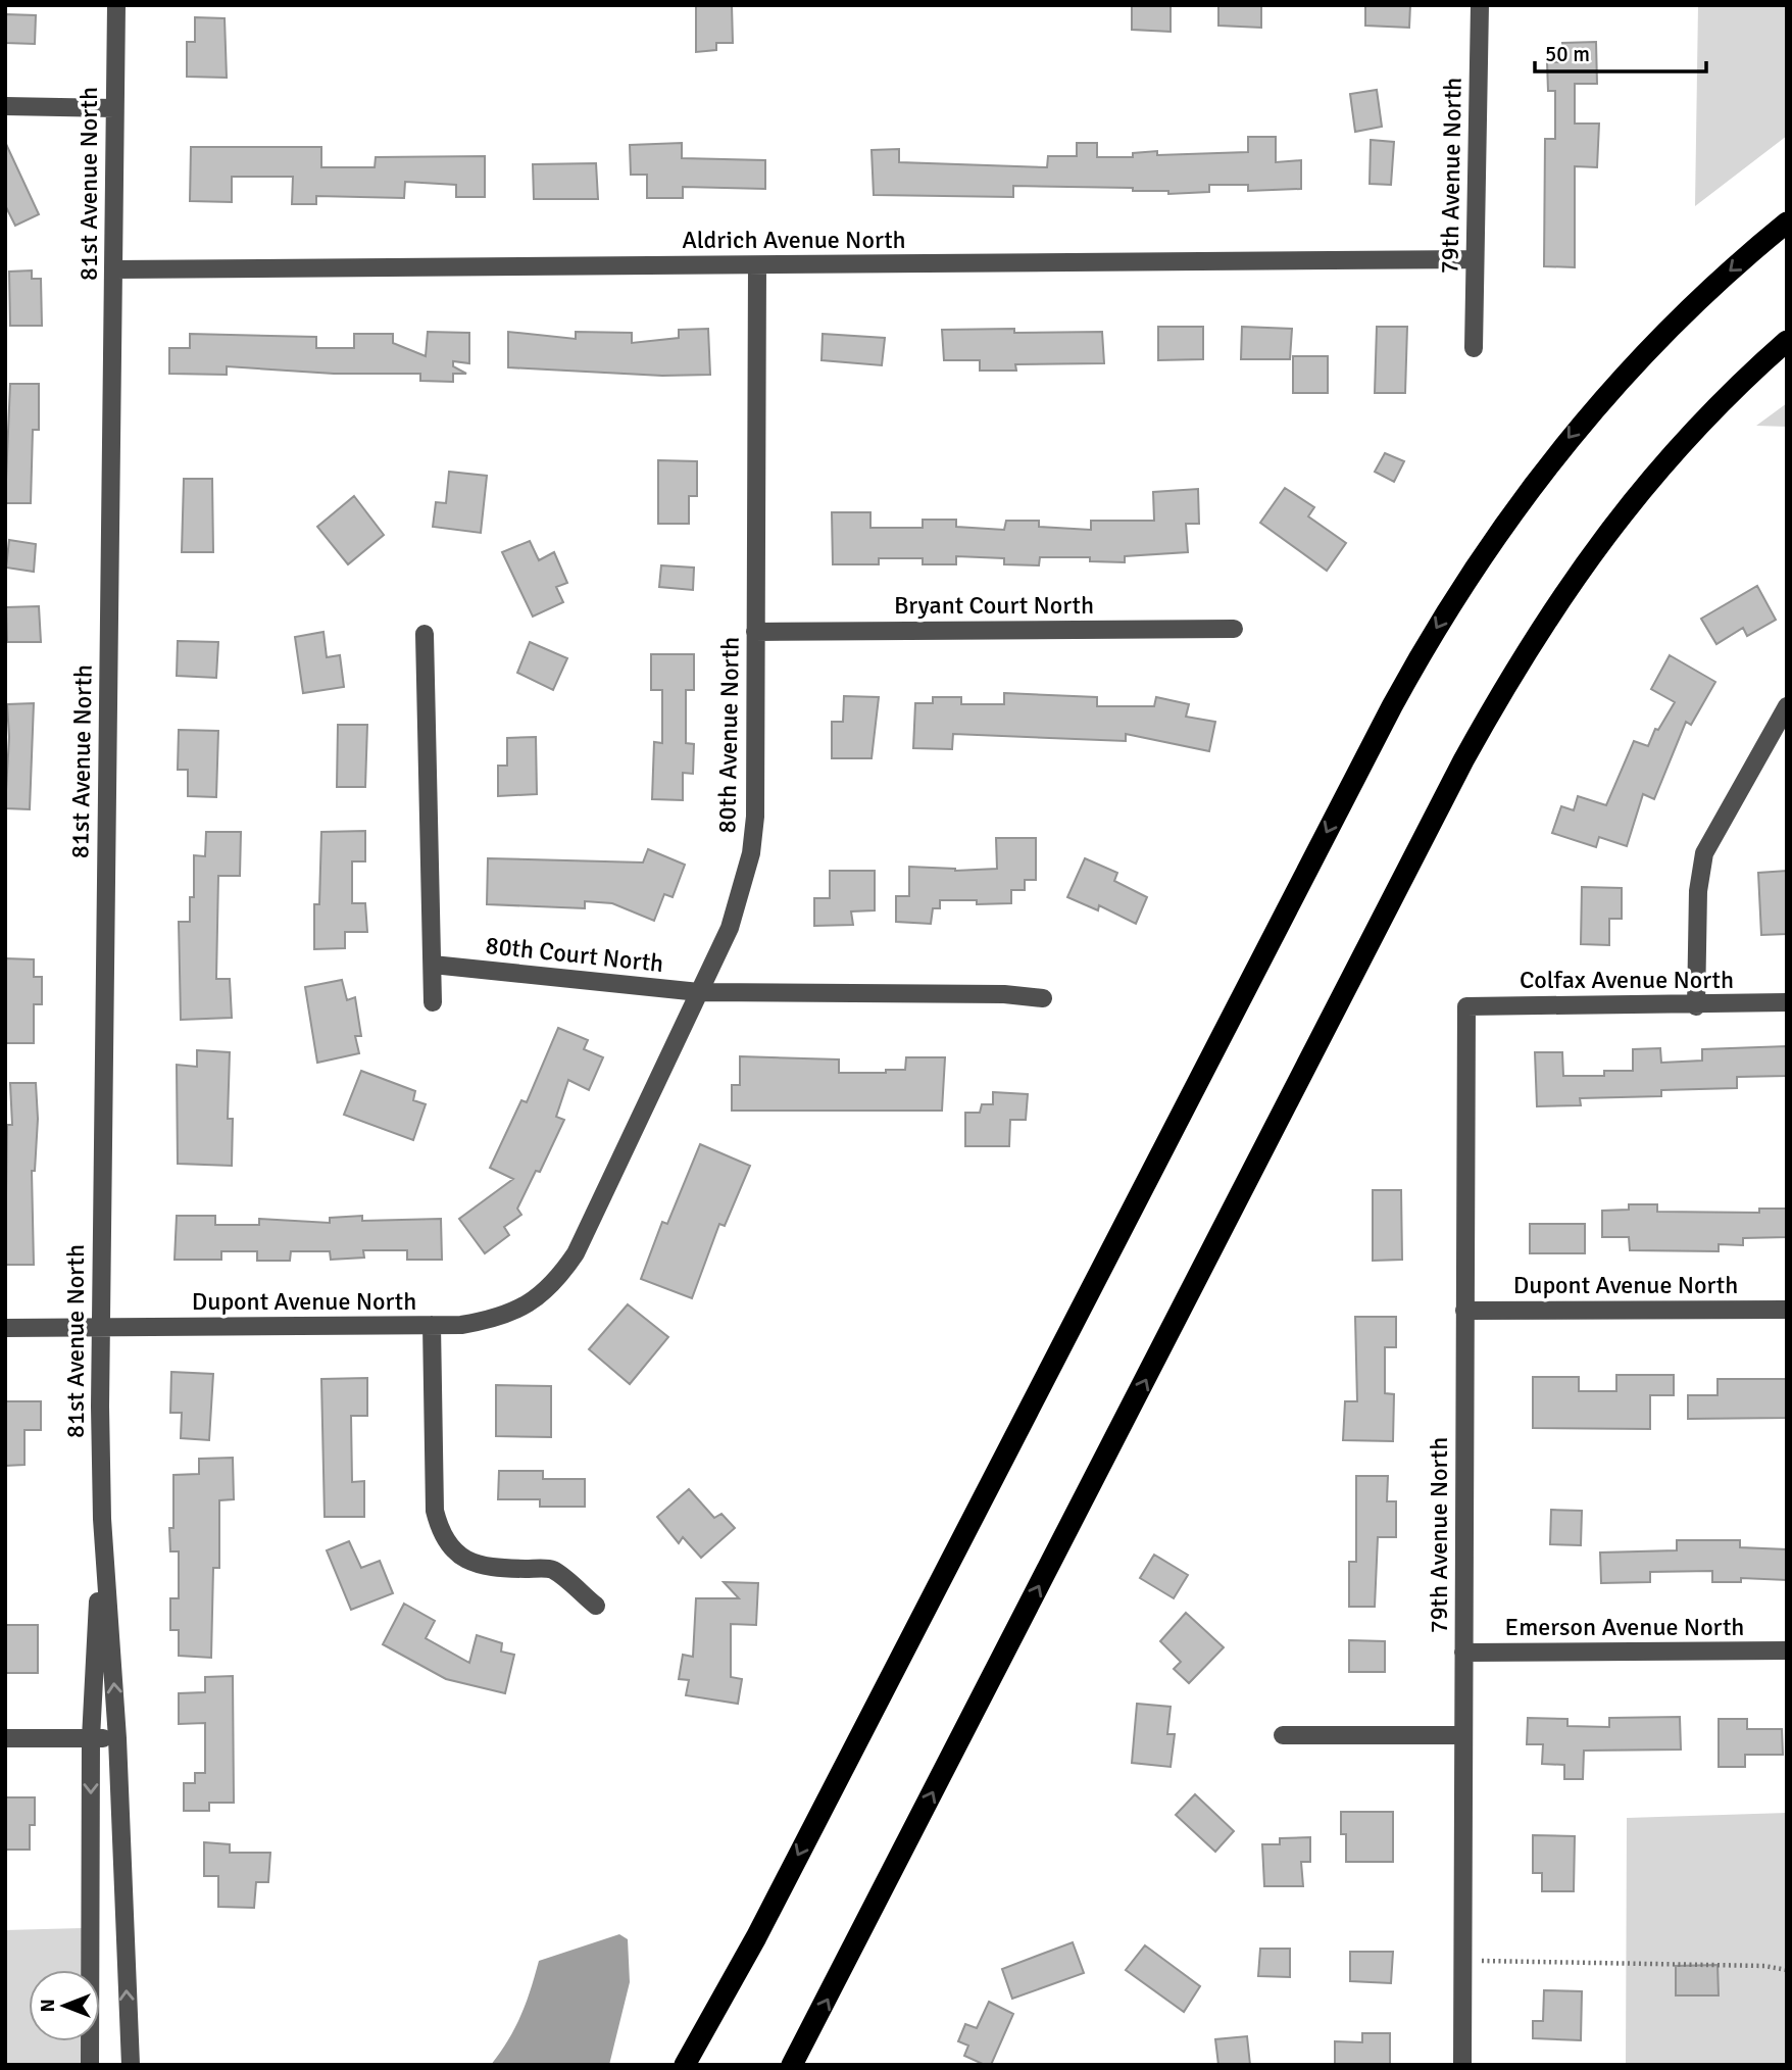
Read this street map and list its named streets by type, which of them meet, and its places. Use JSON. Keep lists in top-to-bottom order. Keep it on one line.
{"streets":{"street":["79th Avenue North","81st Avenue North","Aldrich Avenue North","Bryant Court North","80th Avenue North","80th Court North","Colfax Avenue North","Dupont Avenue North","Emerson Avenue North"]},"crossings":[["79th Avenue North","Aldrich Avenue North"],["79th Avenue North","Colfax Avenue North"],["79th Avenue North","Dupont Avenue North"],["79th Avenue North","Emerson Avenue North"],["81st Avenue North","Aldrich Avenue North"],["81st Avenue North","Dupont Avenue North"],["Aldrich Avenue North","80th Avenue North"],["Bryant Court North","80th Avenue North"],["80th Avenue North","80th Court North"],["80th Avenue North","Dupont Avenue North"]],"scale_bar":"50 m","north":"left"}
